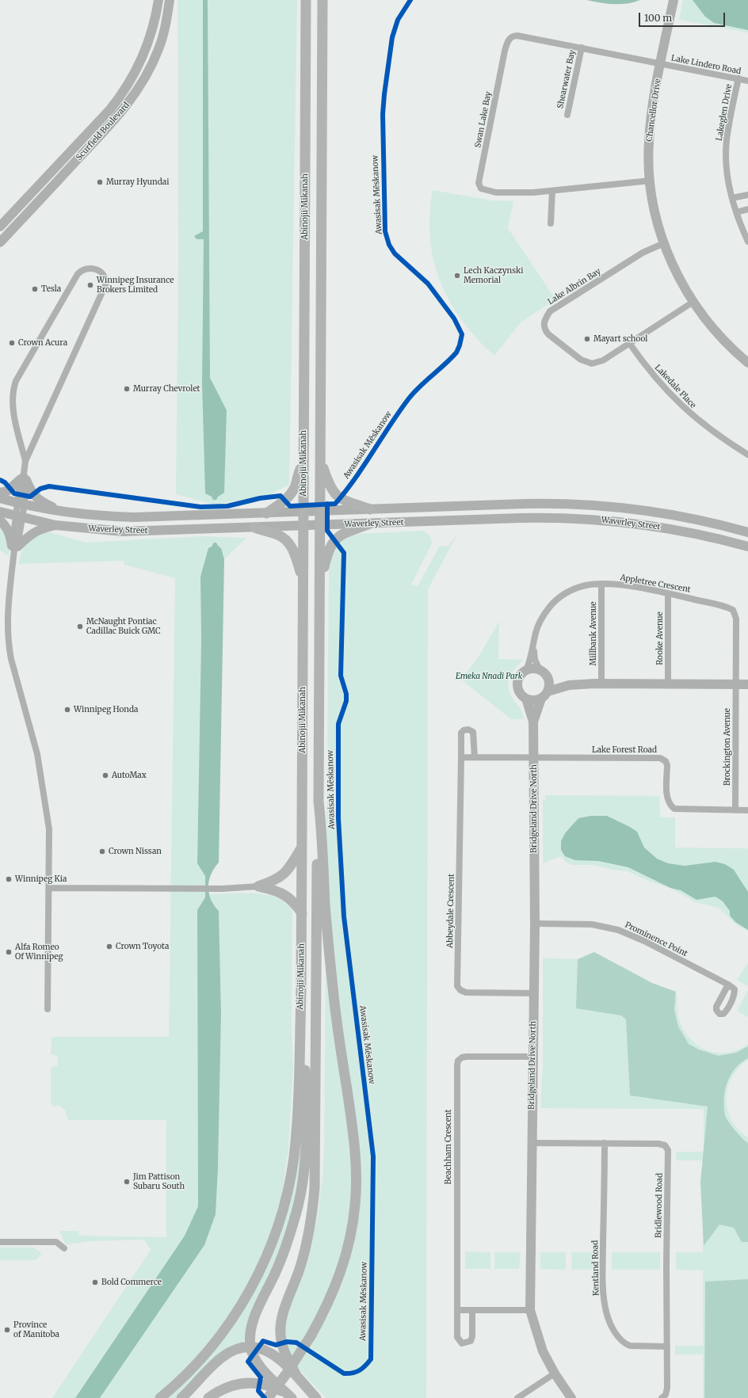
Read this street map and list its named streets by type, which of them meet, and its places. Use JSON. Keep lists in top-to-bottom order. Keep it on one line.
{"streets":{"main road":["Abinojii Mikanah"],"street":["Lake Lindero Road","Shearwater Bay","Chancellor Drive","Lakeglen Drive","Swan Lake Bay","Scurfield Boulevard","Lake Albrin Bay","Lakedale Place","Waverley Street","Appletree Crescent","Millbank Avenue","Rooke Avenue","Brockington Avenue","Lake Forest Road","Bridgeland Drive North","Abbeydale Crescent","Prominence Point","Beachham Crescent","Bridlewood Road","Kentland Road"],"cycle path":["Awasisak Mēskanow"]},"crossings":[["Lake Lindero Road","Chancellor Drive"],["Lake Lindero Road","Lakeglen Drive"],["Lake Lindero Road","Swan Lake Bay"],["Shearwater Bay","Swan Lake Bay"],["Chancellor Drive","Swan Lake Bay"],["Chancellor Drive","Lake Albrin Bay"],["Abinojii Mikanah","Waverley Street"],["Lake Albrin Bay","Lakedale Place"],["Appletree Crescent","Millbank Avenue"],["Appletree Crescent","Rooke Avenue"],["Appletree Crescent","Brockington Avenue"],["Appletree Crescent","Bridgeland Drive North"],["Brockington Avenue","Lake Forest Road"],["Lake Forest Road","Bridgeland Drive North"],["Bridgeland Drive North","Abbeydale Crescent"],["Bridgeland Drive North","Prominence Point"],["Bridgeland Drive North","Beachham Crescent"],["Bridgeland Drive North","Bridlewood Road"],["Bridlewood Road","Kentland Road"]],"parks":["Emeka Nnadi Park"],"places":["Murray Hyundai","Lech Kaczynski Memorial","Winnipeg Insurance Brokers Limited","Tesla","Mayart school","Crown Acura","Murray Chevrolet","McNaught Pontiac Cadillac Buick GMC","Winnipeg Honda","AutoMax","Crown Nissan","Winnipeg Kia","Crown Toyota","Alfa Romeo Of Winnipeg","Jim Pattison Subaru South","Bold Commerce","Province of Manitoba"],"scale_bar":"100 m"}
